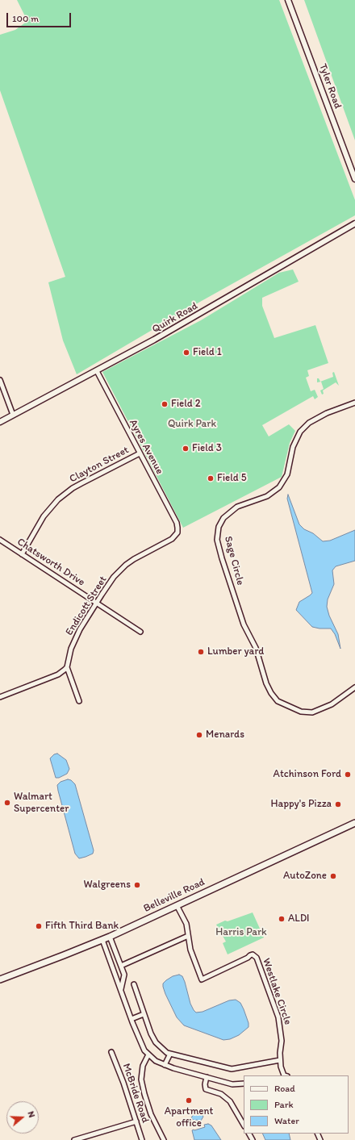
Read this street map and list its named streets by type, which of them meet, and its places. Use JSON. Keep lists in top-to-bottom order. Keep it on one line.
{"streets":{"main road":["Belleville Road"],"street":["Tyler Road","Quirk Road","Ayres Avenue","Clayton Street","Sage Circle","Chatsworth Drive","Endicott Street","Westlake Circle","McBride Road"]},"crossings":[["Quirk Road","Ayres Avenue"],["Ayres Avenue","Clayton Street"],["Ayres Avenue","Endicott Street"],["Clayton Street","Chatsworth Drive"],["Chatsworth Drive","Endicott Street"],["Belleville Road","Westlake Circle"]],"parks":["Quirk Park","Harris Park"],"places":["Field 1","Field 2","Field 3","Field 5","Lumber yard","Menards","Atchinson Ford","Walmart Supercenter","Happy's Pizza","AutoZone","Walgreens","ALDI","Fifth Third Bank","Apartment office"],"legend":["Road","Park","Water"],"scale_bar":"100 m","north":"right"}
